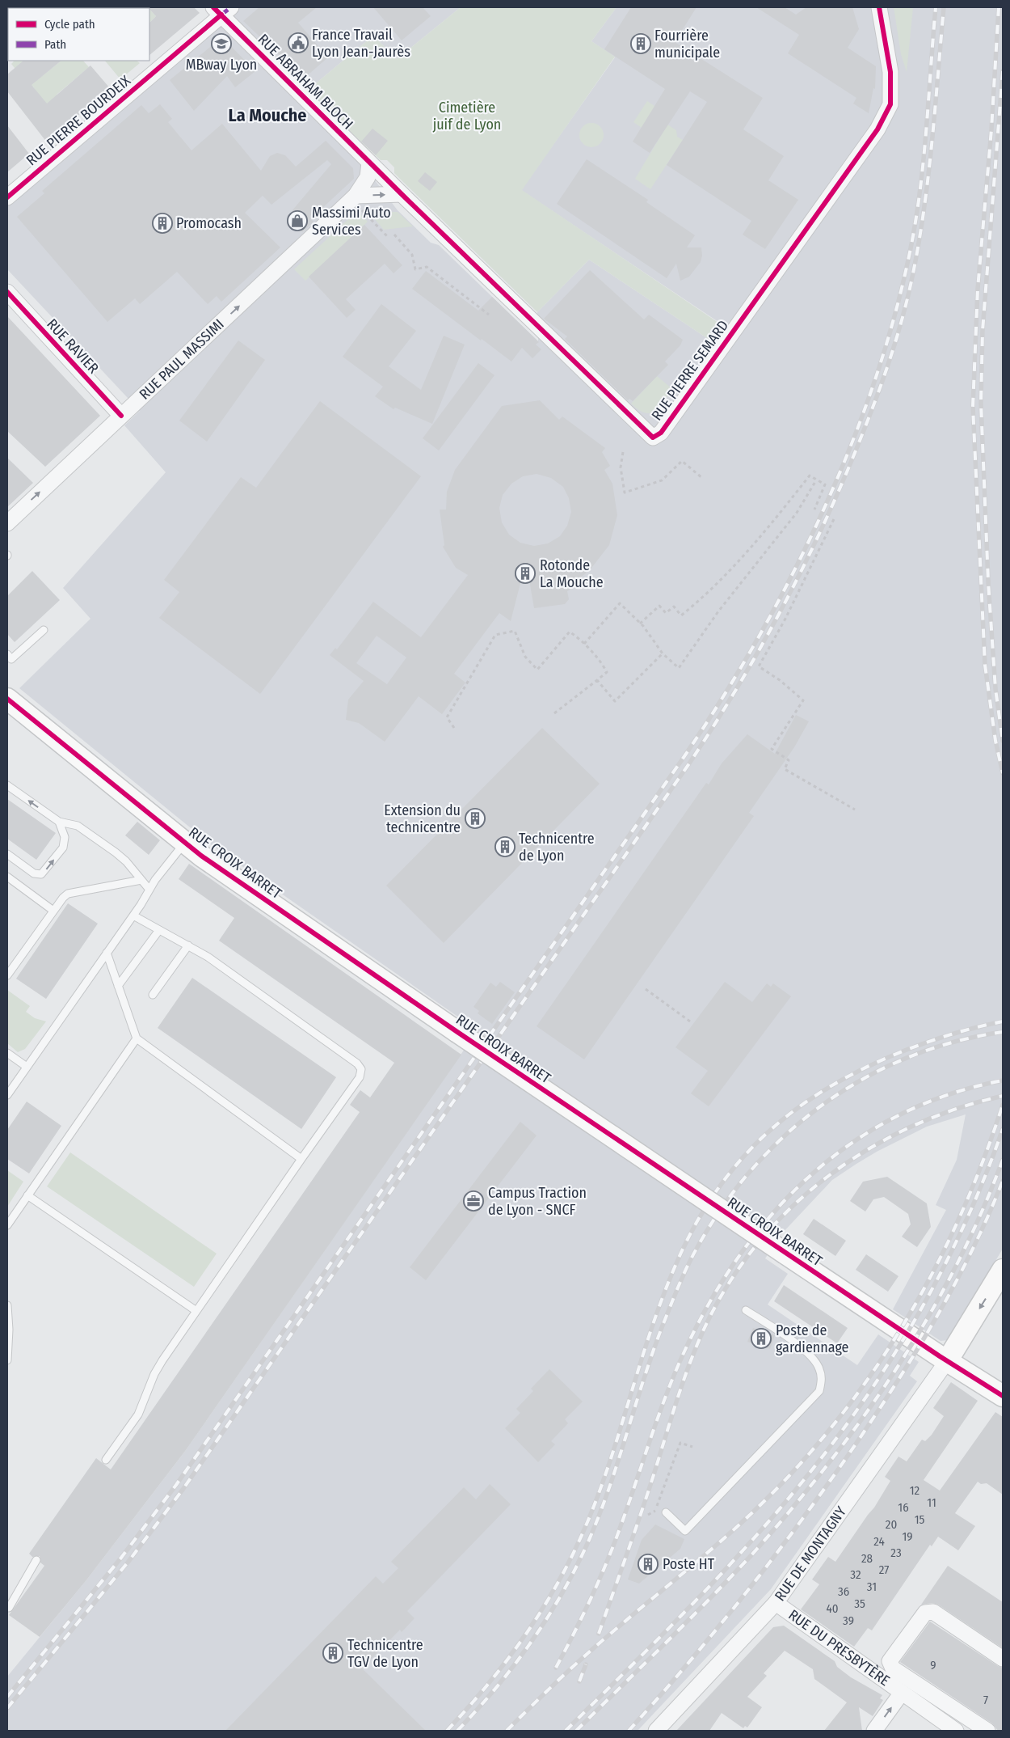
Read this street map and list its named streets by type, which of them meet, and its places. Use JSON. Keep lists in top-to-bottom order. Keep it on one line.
{"streets":{"street":["RUE ABRAHAM BLOCH","RUE PIERRE BOURDEIX","RUE RAVIER","RUE PAUL MASSIMI","RUE PIERRE SEMARD","RUE CROIX BARRET","RUE DE MONTAGNY","RUE DU PRESBYTÈRE"]},"crossings":[["RUE ABRAHAM BLOCH","RUE PIERRE BOURDEIX"],["RUE ABRAHAM BLOCH","RUE PAUL MASSIMI"],["RUE ABRAHAM BLOCH","RUE PIERRE SEMARD"],["RUE RAVIER","RUE PAUL MASSIMI"],["RUE CROIX BARRET","RUE DE MONTAGNY"],["RUE DE MONTAGNY","RUE DU PRESBYTÈRE"]],"one_way":["RUE PAUL MASSIMI"],"districts":["La Mouche"],"parks":["Cimetière juif de Lyon"],"places":{"public building":["France Travail Lyon Jean-Jaurès"],"school or university":["MBway Lyon"],"building":["Fourrière municipale","Promocash","Rotonde La Mouche","Extension du technicentre","Technicentre de Lyon","Poste de gardiennage","Poste HT","Technicentre TGV de Lyon"],"shop":["Massimi Auto Services"],"office":["Campus Traction de Lyon - SNCF"]},"house_numbers":["12","11","16","15","20","19","24","23","28","27","32","31","36","35","40","39","9","7"],"legend":["Cycle path","Path"]}
